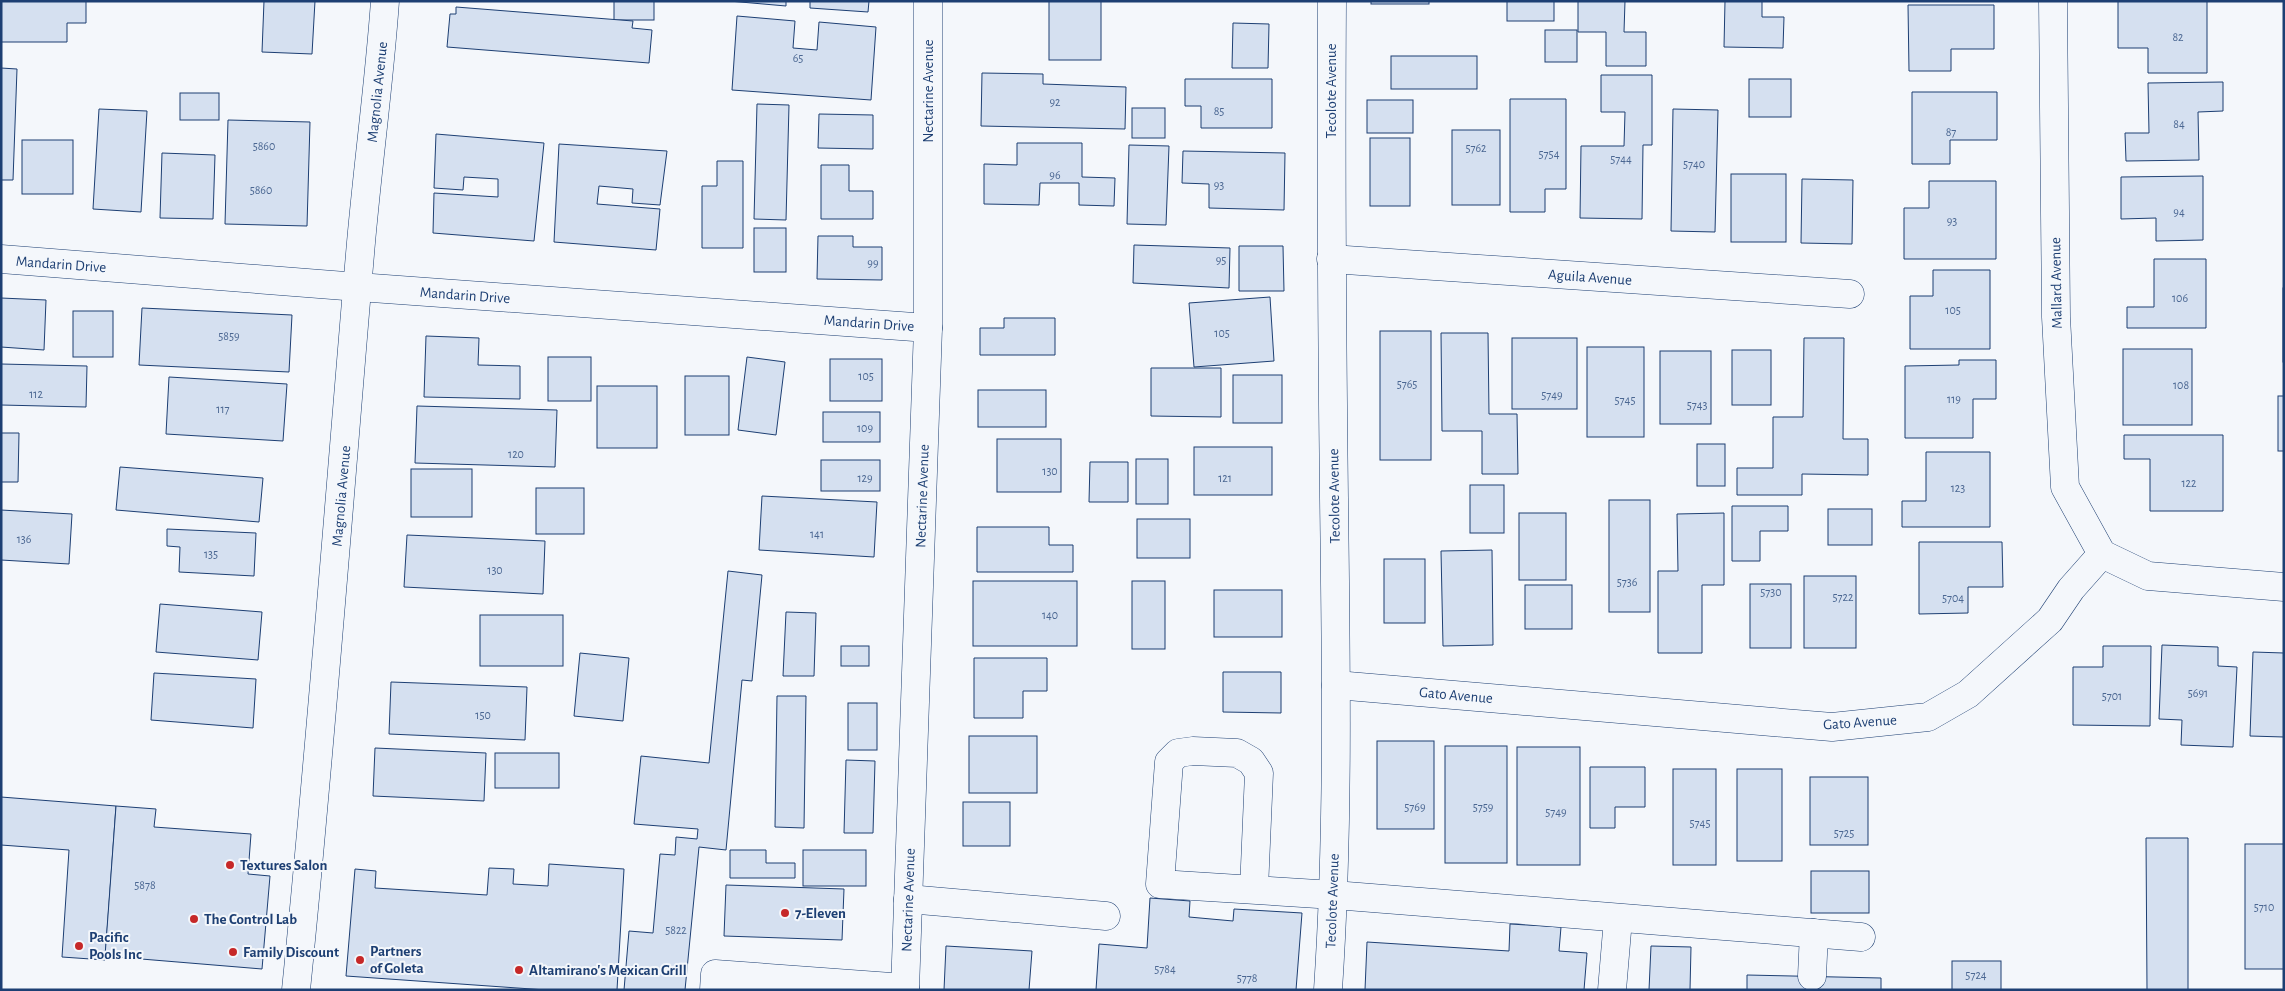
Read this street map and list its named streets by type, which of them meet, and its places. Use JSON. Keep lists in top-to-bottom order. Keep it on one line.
{"streets":{"street":["Nectarine Avenue","Tecolote Avenue","Magnolia Avenue","Mandarin Drive","Aguila Avenue","Mallard Avenue","Gato Avenue"]},"crossings":[["Nectarine Avenue","Mandarin Drive"],["Tecolote Avenue","Aguila Avenue"],["Tecolote Avenue","Gato Avenue"],["Magnolia Avenue","Mandarin Drive"],["Mallard Avenue","Gato Avenue"]],"places":["Textures Salon","7-Eleven","The Control Lab","Pacific Pools Inc","Family Discount","Partners of Goleta","Altamirano's Mexican Grill"],"house_numbers":["82","65","92","85","84","87","5860","5762","5754","5744","5740","96","93","5860","94","93","95","99","106","105","105","5859","105","5765","108","112","5749","119","5745","5743","117","109","120","130","129","121","122","123","141","136","135","130","5736","5730","5722","5704","140","5691","5701","150","5769","5759","5749","5745","5725","5878","5710","5822","5784","5724","5778"]}
